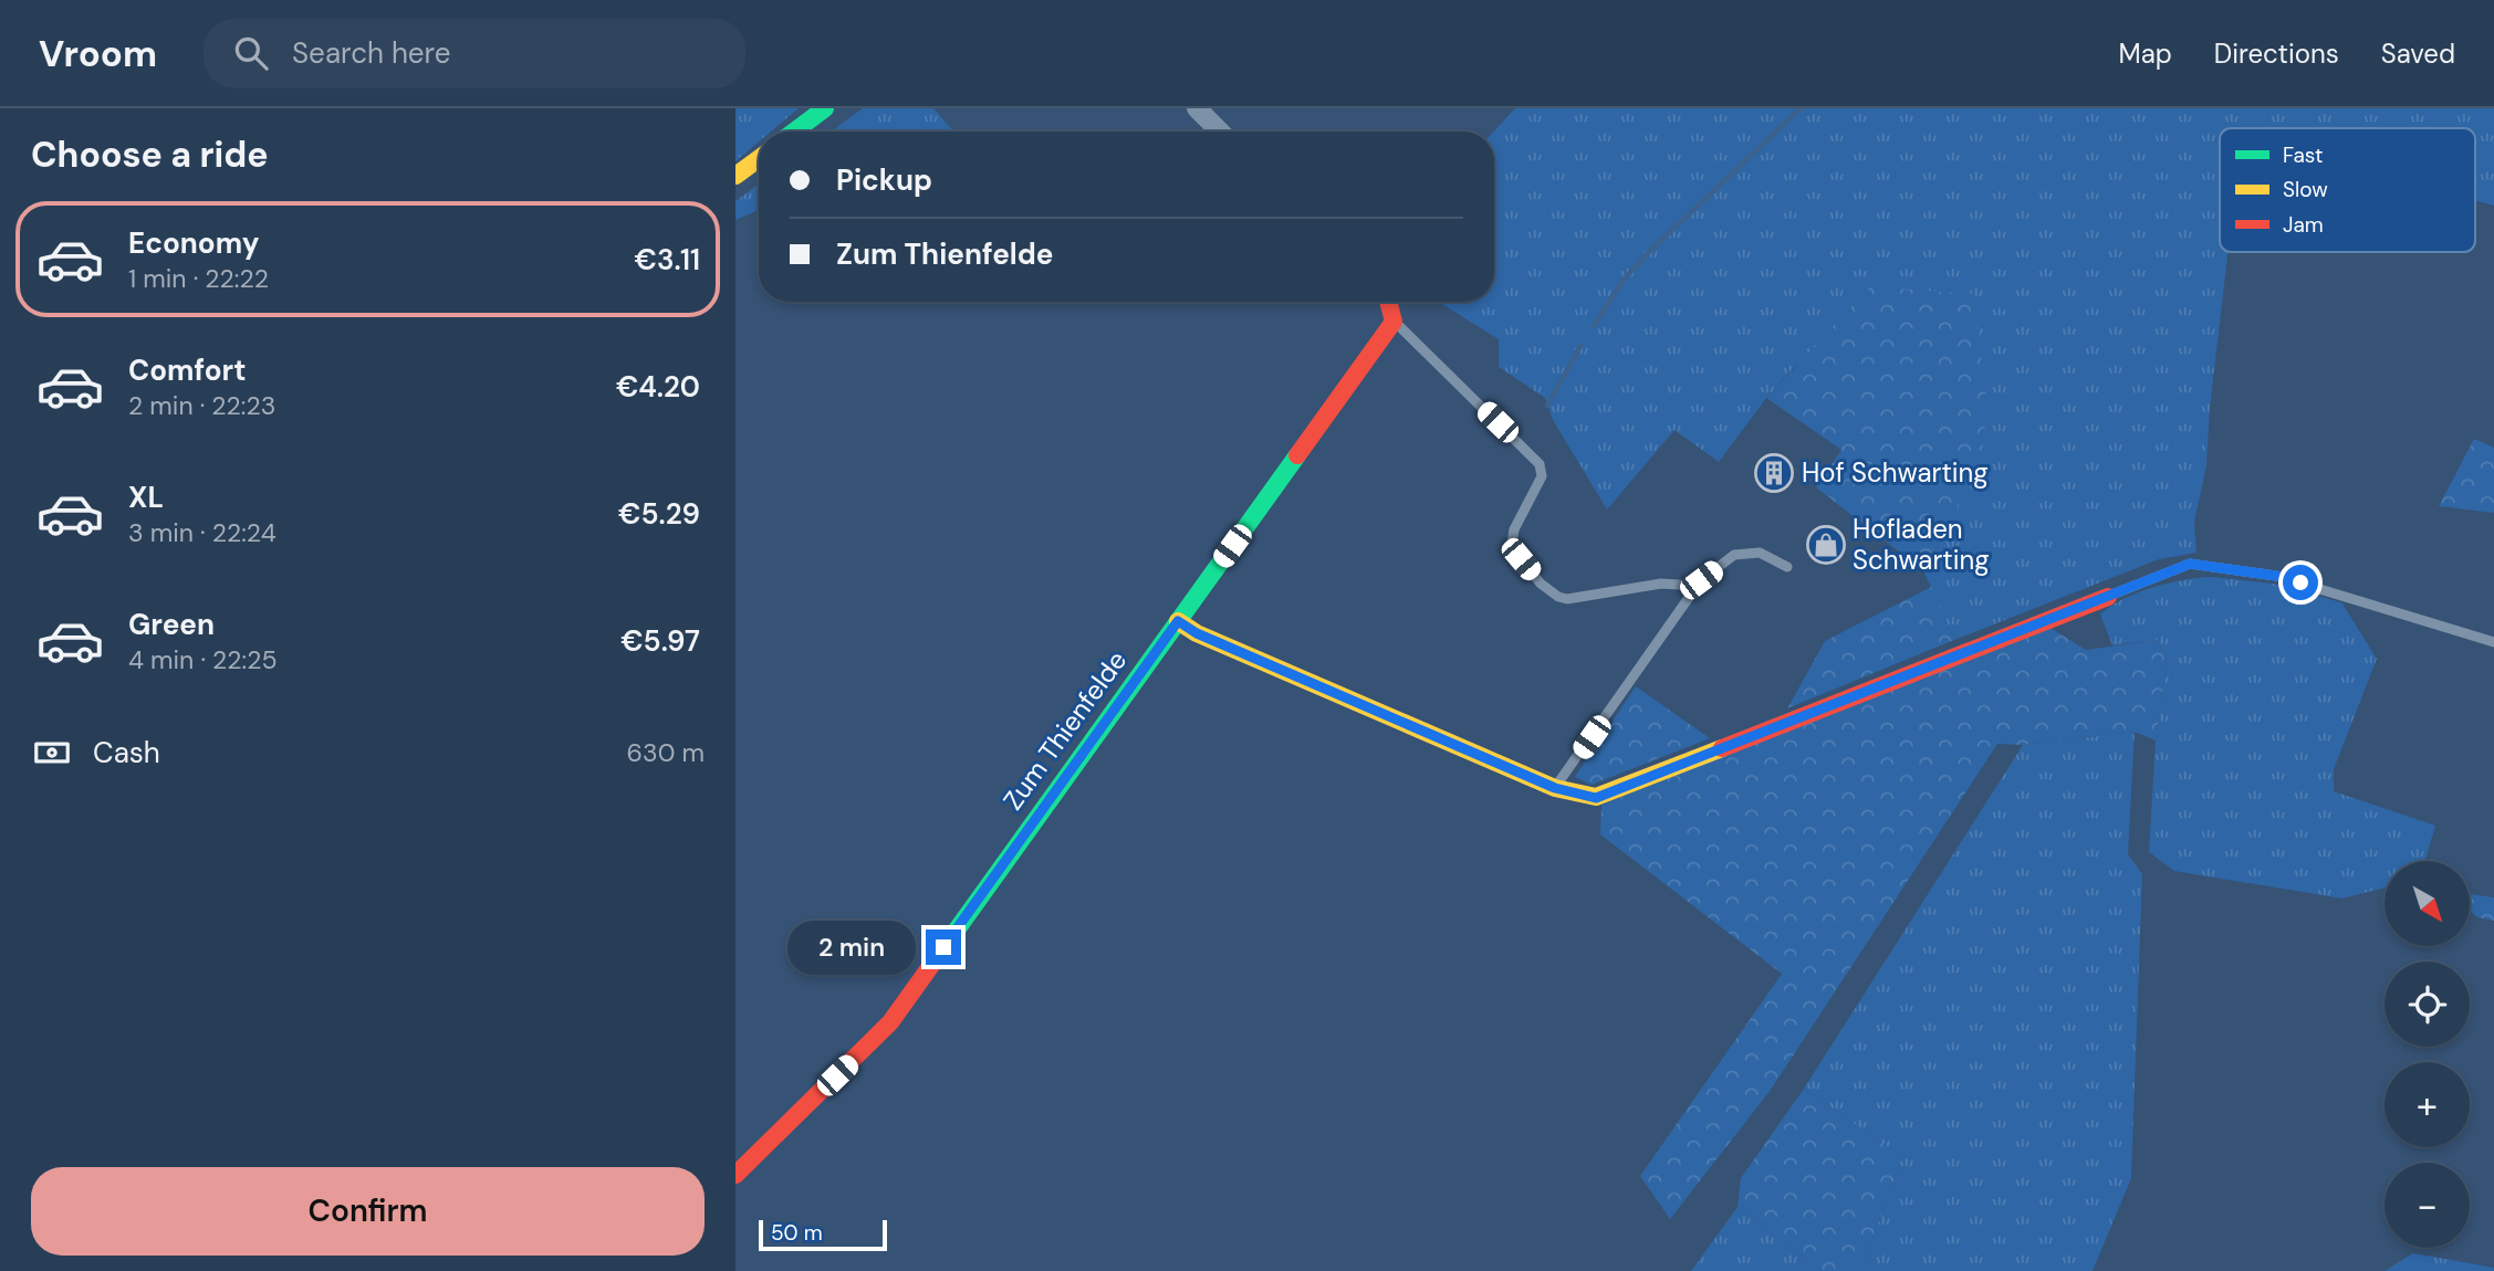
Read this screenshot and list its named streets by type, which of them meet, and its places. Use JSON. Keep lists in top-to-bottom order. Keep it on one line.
{"streets":{"street":["Zum Thienfelde"]},"places":{"building":["Hof Schwarting"],"shop":["Hofladen Schwarting"]},"legend":["Fast","Slow","Jam"],"scale_bar":"50 m","north":"bottom right","page":{"header":"Vroom","search":"Search here","nav":["Map","Directions","Saved"],"heading":"Choose a ride","banner":["Pickup","Zum Thienfelde"],"list":[{"name":"Economy","note":"1 min · 22:22","value":"€3.11"},{"name":"Comfort","note":"2 min · 22:23","value":"€4.20"},{"name":"XL","note":"3 min · 22:24","value":"€5.29"},{"name":"Green","note":"4 min · 22:25","value":"€5.97"}],"pay":["Cash","630 m"],"map_buttons":["+","−"],"bubble":"2 min","buttons":"Confirm","scale":"50 m"}}
